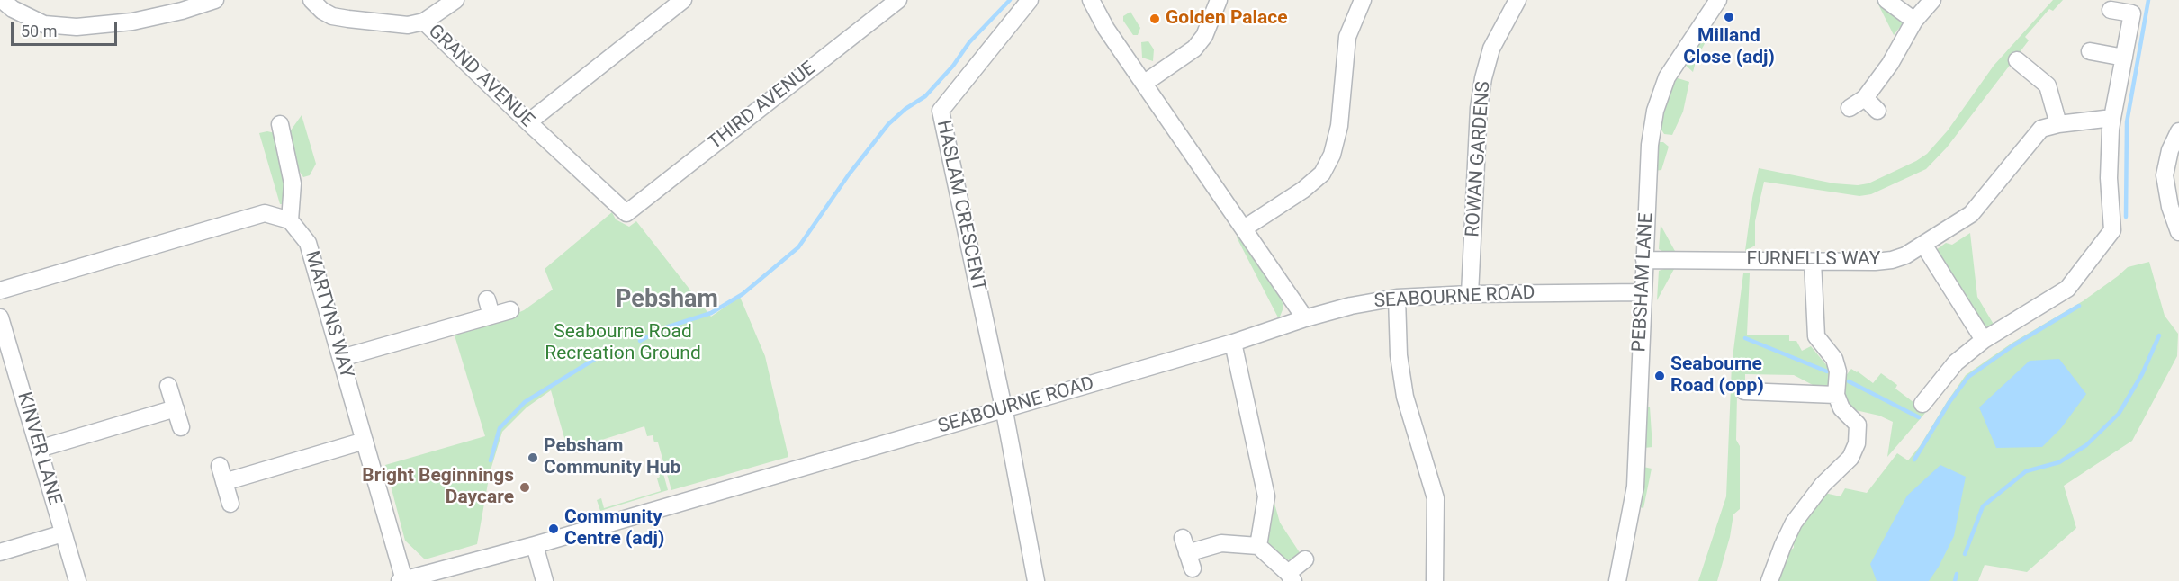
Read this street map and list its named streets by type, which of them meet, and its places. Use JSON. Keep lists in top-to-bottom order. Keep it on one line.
{"streets":{"street":["GRAND AVENUE","THIRD AVENUE","ROWAN GARDENS","HASLAM CRESCENT","FURNELLS WAY","PEBSHAM LANE","SEABOURNE ROAD","MARTYNS WAY","KINVER LANE"]},"crossings":[["GRAND AVENUE","THIRD AVENUE"],["ROWAN GARDENS","SEABOURNE ROAD"],["HASLAM CRESCENT","SEABOURNE ROAD"],["FURNELLS WAY","PEBSHAM LANE"],["PEBSHAM LANE","SEABOURNE ROAD"],["SEABOURNE ROAD","MARTYNS WAY"]],"districts":["Pebsham"],"parks":["Seabourne Road Recreation Ground"],"places":["Milland Close (adj)","Golden Palace","Seabourne Road (opp)","Pebsham Community Hub","Bright Beginnings Daycare","Community Centre (adj)"],"scale_bar":"50 m"}
